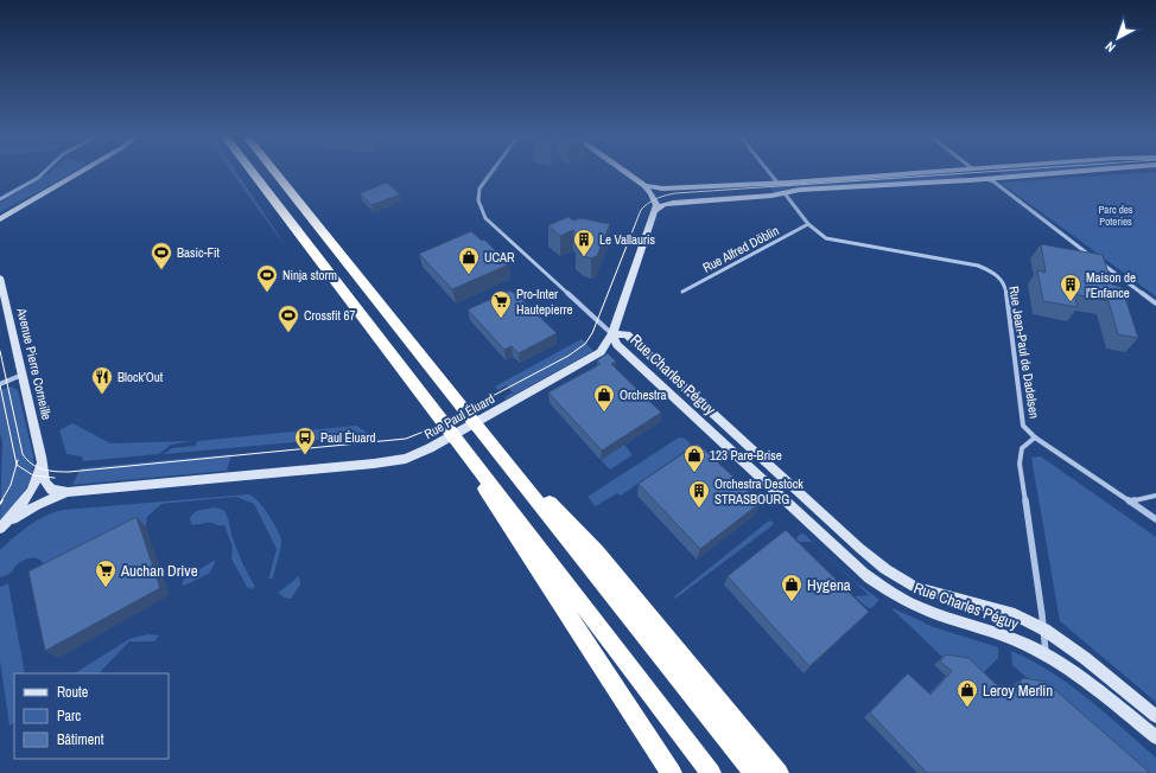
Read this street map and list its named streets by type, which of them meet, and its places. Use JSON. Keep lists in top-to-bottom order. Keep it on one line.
{"streets":{"street":["Rue Alfred Döblin","Rue Jean-Paul de Dadelsen","Avenue Pierre Corneille","Rue Charles Péguy","Rue Paul Éluard"]},"crossings":[["Rue Alfred Döblin","Rue Jean-Paul de Dadelsen"],["Rue Jean-Paul de Dadelsen","Rue Charles Péguy"],["Avenue Pierre Corneille","Rue Paul Éluard"],["Rue Charles Péguy","Rue Paul Éluard"]],"parks":["Parc des Poteries"],"places":{"building":["Le Vallauris","Maison de l'Enfance","Orchestra Destock STRASBOURG"],"sports":["Basic-Fit","Ninja storm","Crossfit 67"],"shop":["UCAR","Orchestra","123 Pare-Brise","Hygena","Leroy Merlin"],"supermarket":["Pro-Inter Hautepierre","Auchan Drive"],"restaurant":["Block'Out"],"bus stop":["Paul Éluard"]},"legend":["Route","Parc","Bâtiment"],"north":"bottom left"}
